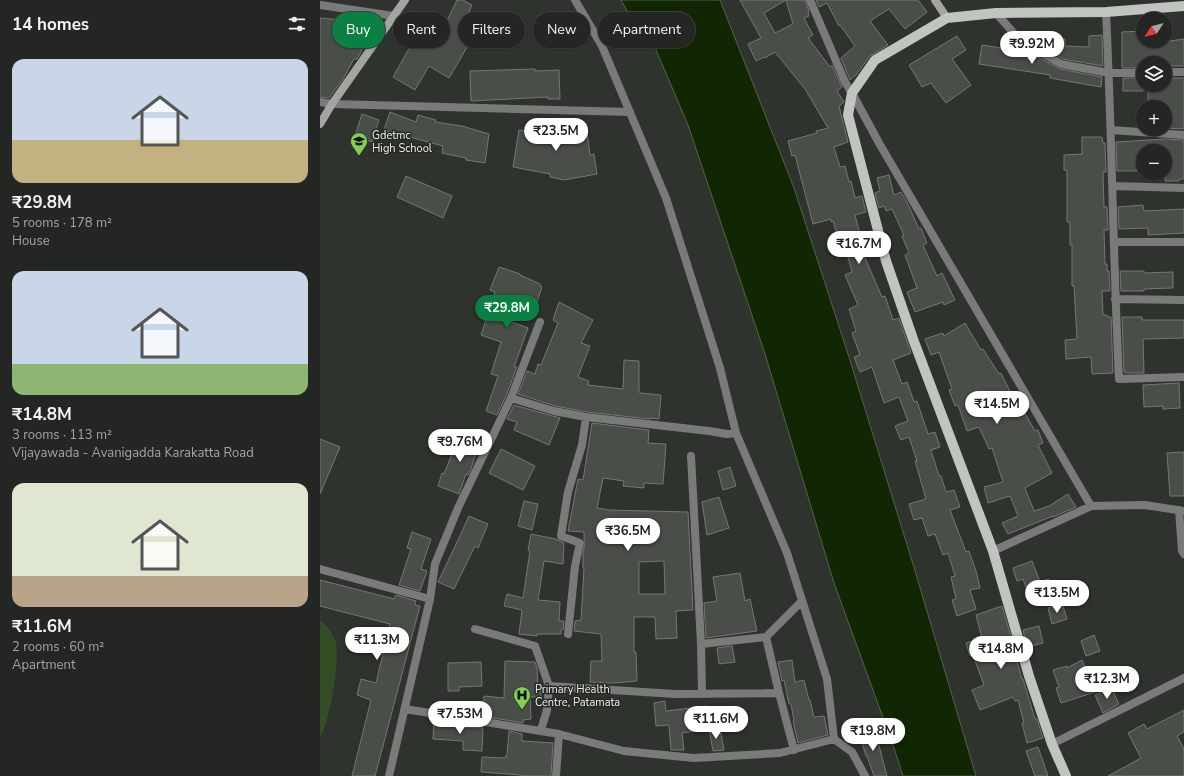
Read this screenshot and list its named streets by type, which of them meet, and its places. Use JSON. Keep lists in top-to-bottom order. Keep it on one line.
{"places":{"school or university":["Gdetmc High School"],"hospital":["Primary Health Centre, Patamata"]},"north":"bottom left","page":{"heading":"14 homes","map_buttons":["+","−"],"chip":["Buy","Rent","Filters","New","Apartment"],"price":["₹9.92M","₹23.5M","₹16.7M","₹29.8M","₹14.5M","₹9.76M","₹36.5M","₹13.5M","₹11.3M","₹14.8M","₹12.3M","₹7.53M","₹11.6M","₹19.8M"],"list":[{"name":"₹29.8M","note":"5 rooms · 178 m² · House"},{"name":"₹14.8M","note":"3 rooms · 113 m² · Vijayawada - Avanigadda Karakatta Road"},{"name":"₹11.6M","note":"2 rooms · 60 m² · Apartment"}]}}
